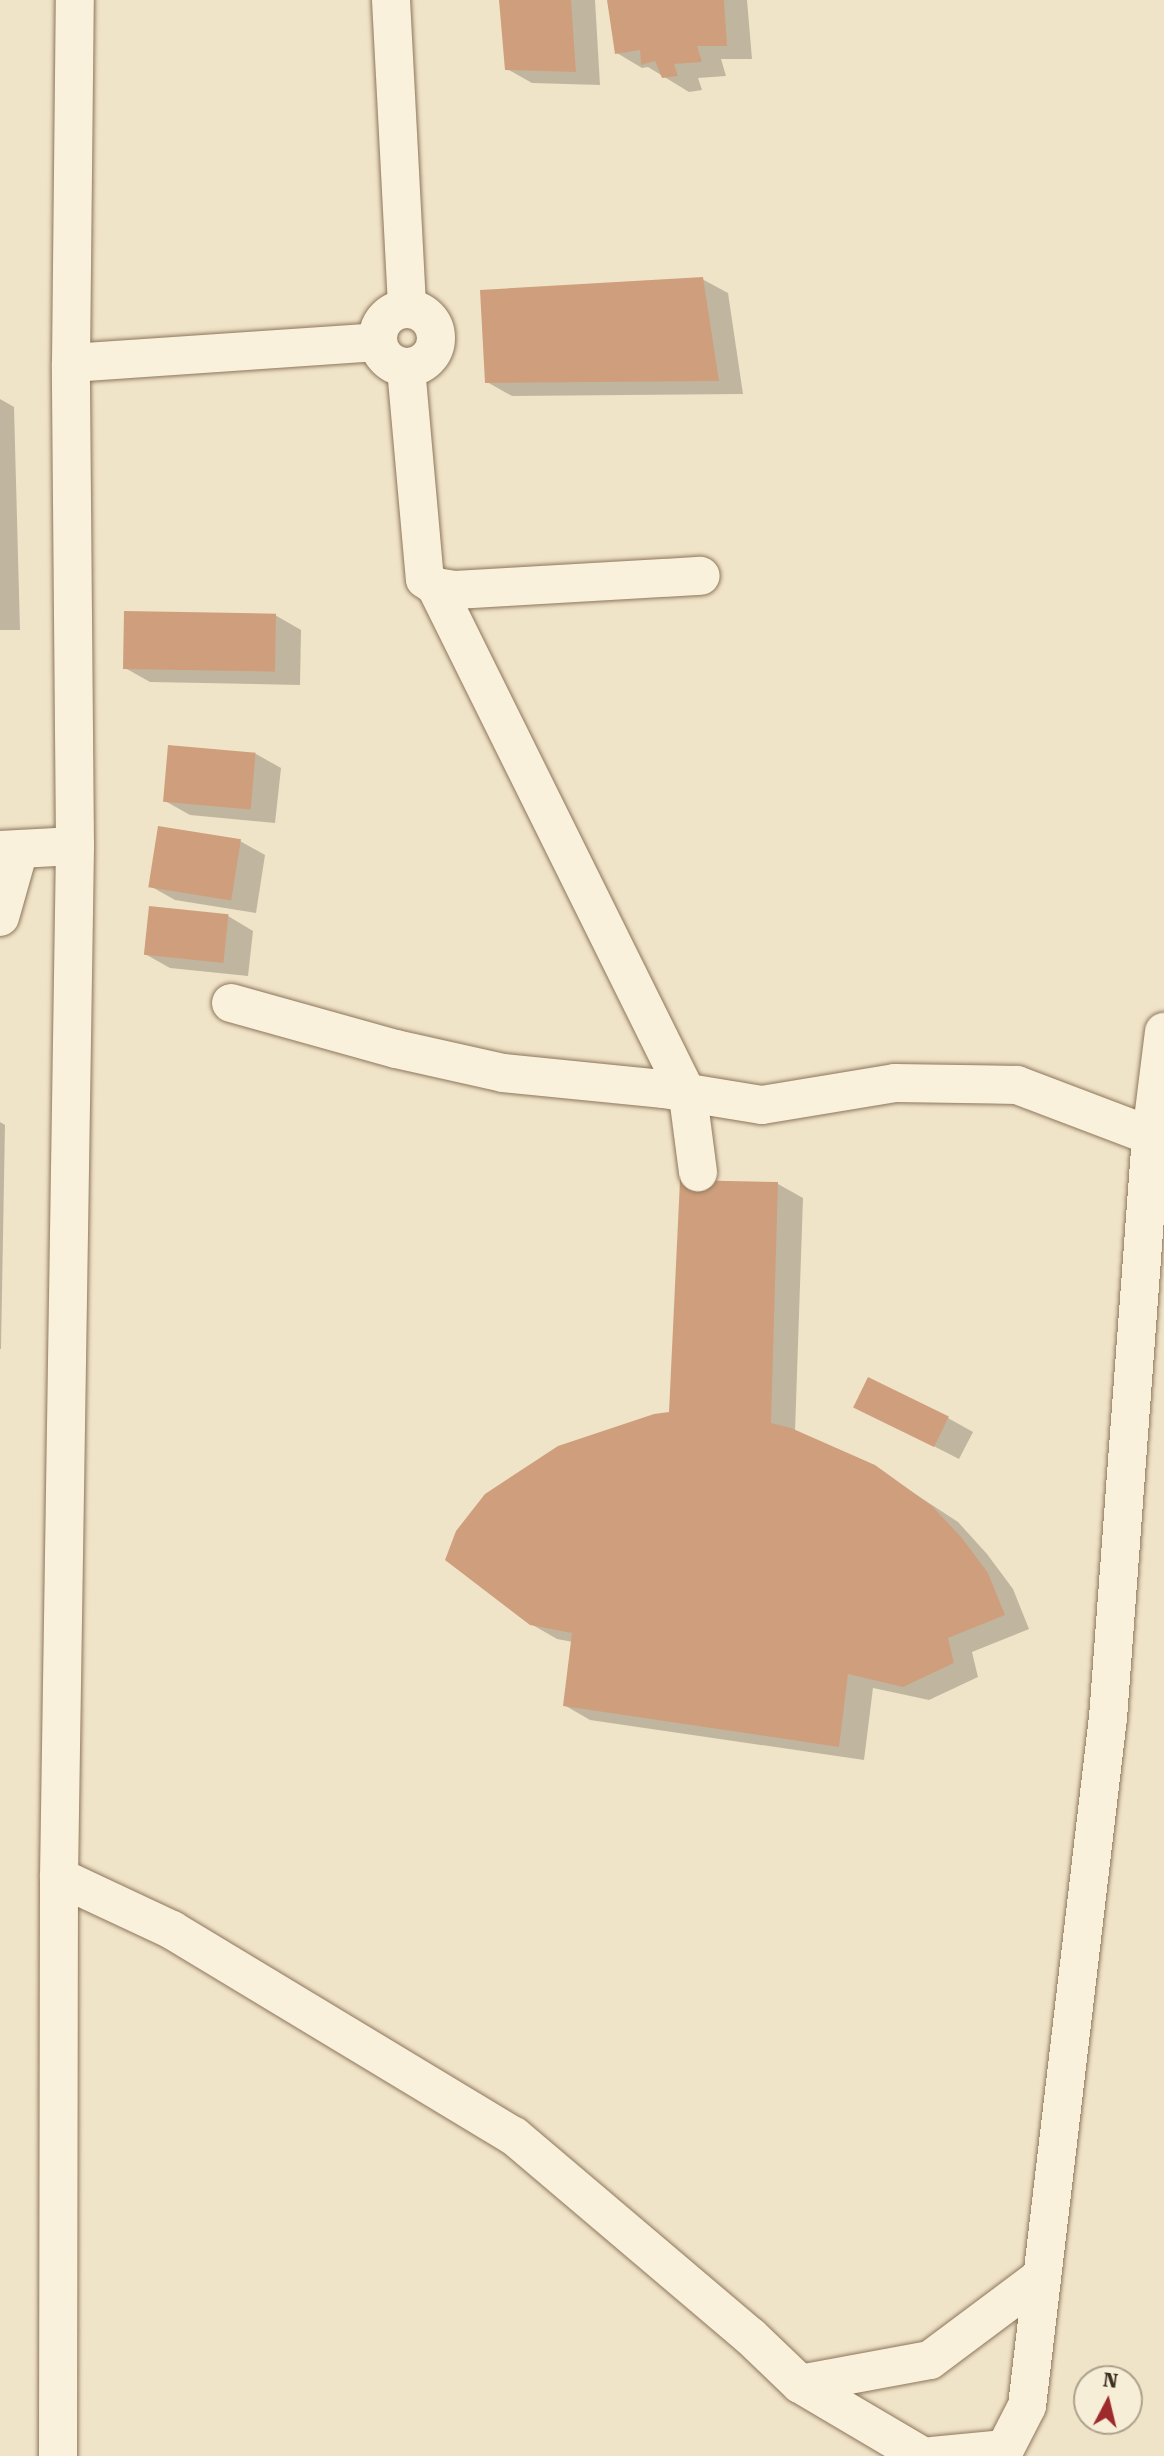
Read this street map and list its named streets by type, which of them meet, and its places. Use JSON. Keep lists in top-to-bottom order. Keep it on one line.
{"north":"top"}
